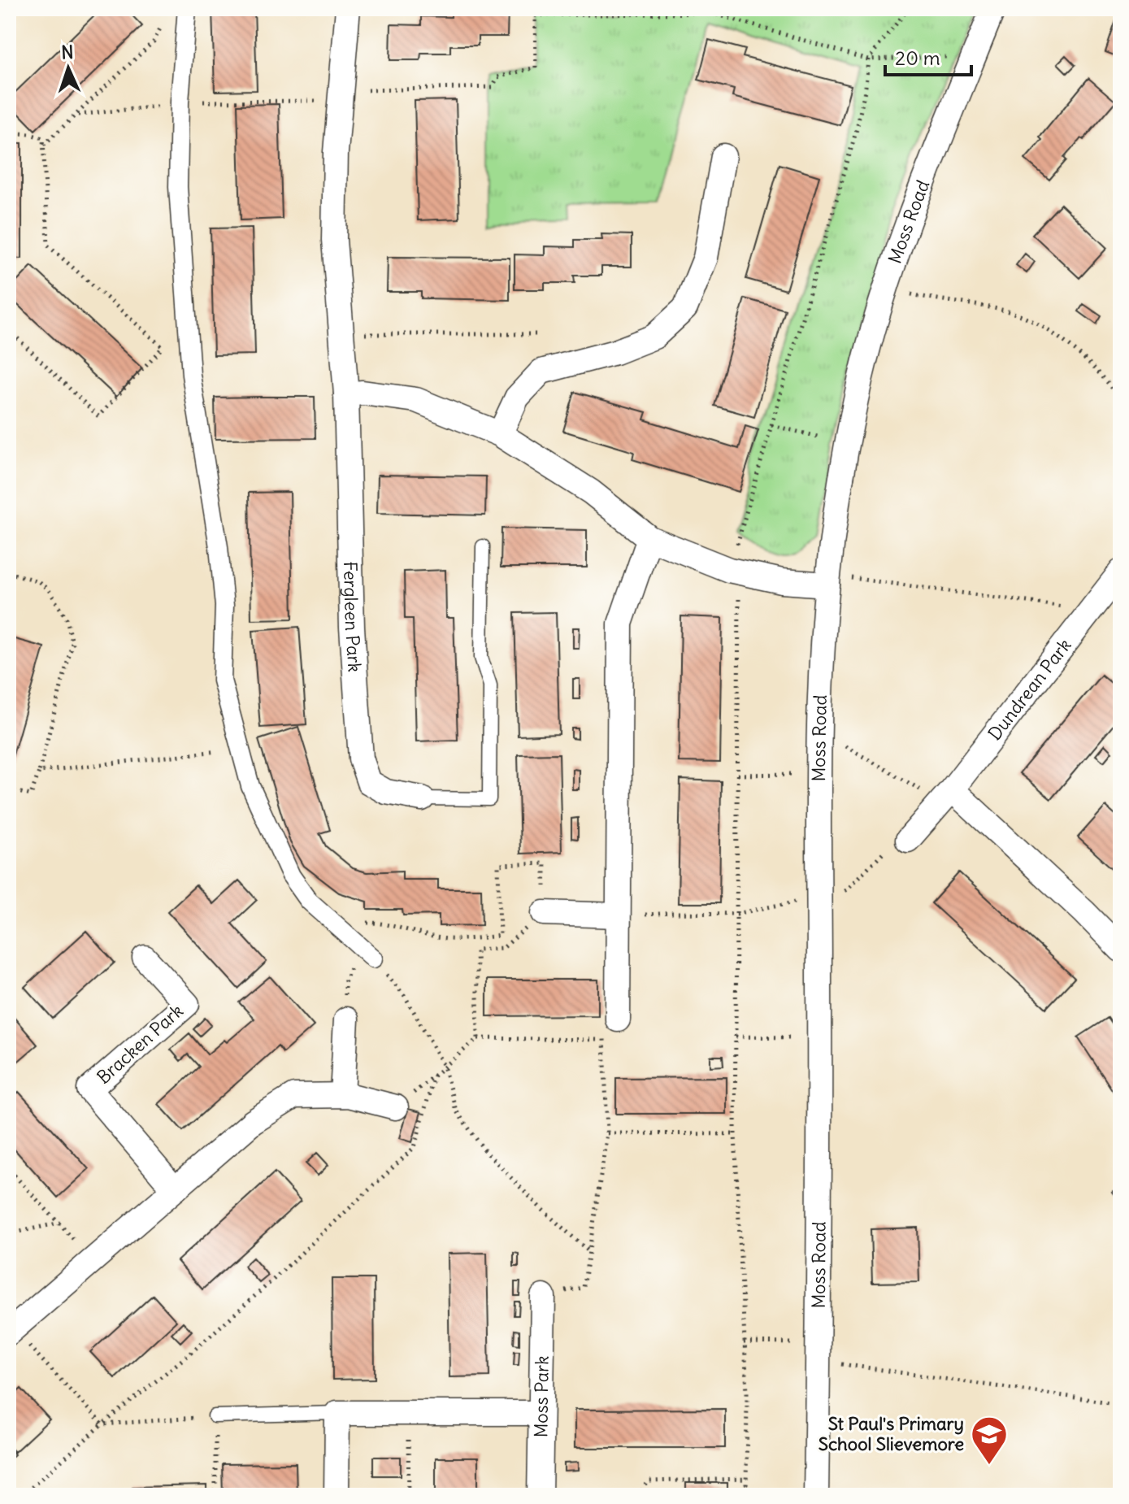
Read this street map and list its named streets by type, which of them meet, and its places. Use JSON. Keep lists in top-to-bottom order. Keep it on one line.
{"streets":{"street":["Moss Road","Fergleen Park","Dundrean Park","Bracken Park","Moss Park"]},"places":{"school or university":["St Paul's Primary School Slievemore"]},"scale_bar":"20 m","north":"top"}
